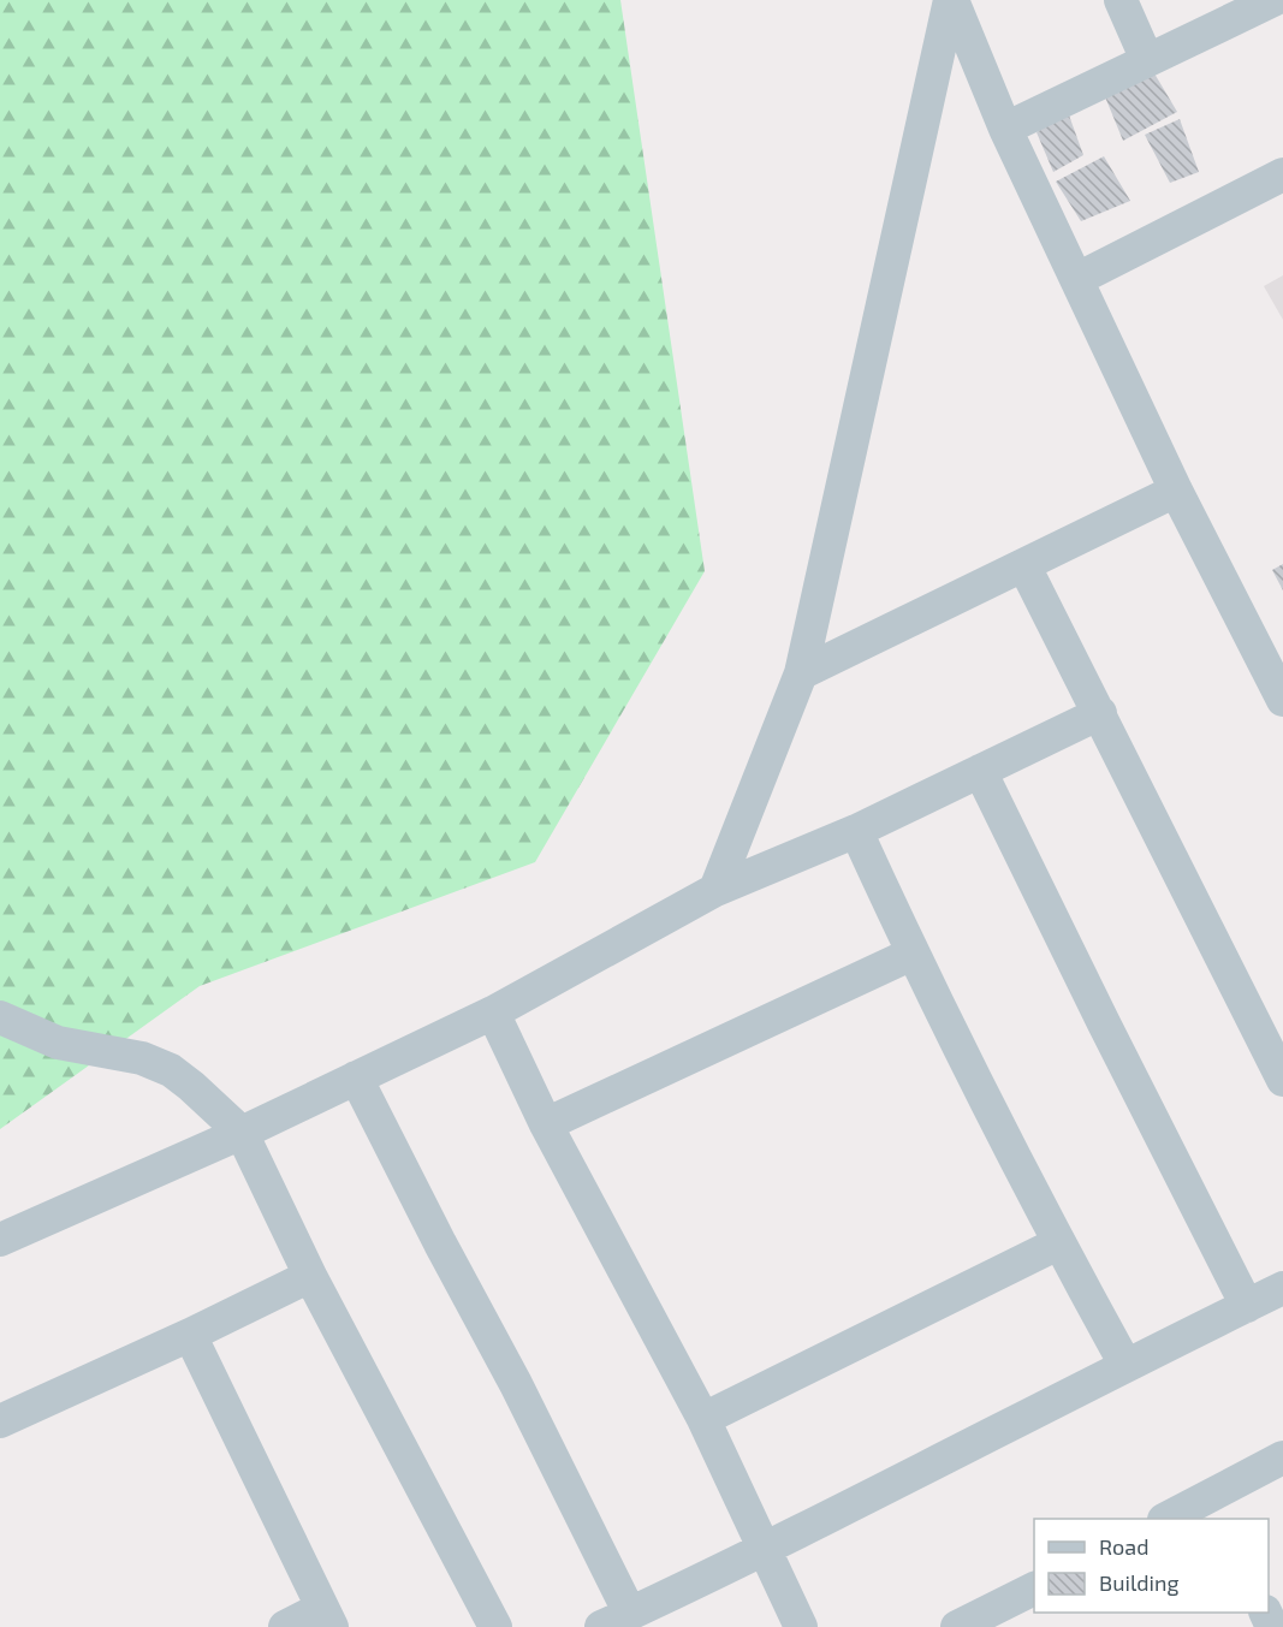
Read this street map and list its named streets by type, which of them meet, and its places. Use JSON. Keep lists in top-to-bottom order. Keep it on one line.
{"legend":["Road","Building"]}
